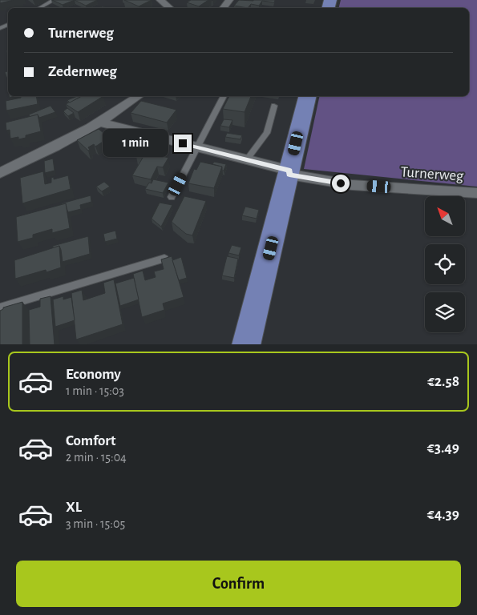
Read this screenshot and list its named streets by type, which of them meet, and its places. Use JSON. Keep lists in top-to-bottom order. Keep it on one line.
{"streets":{"street":["Turnerweg"]},"north":"top left","page":{"banner":["Turnerweg","Zedernweg"],"bubble":"1 min","list":[{"name":"Economy","note":"1 min · 15:03","value":"€2.58"},{"name":"Comfort","note":"2 min · 15:04","value":"€3.49"},{"name":"XL","note":"3 min · 15:05","value":"€4.39"}],"buttons":"Confirm"}}
